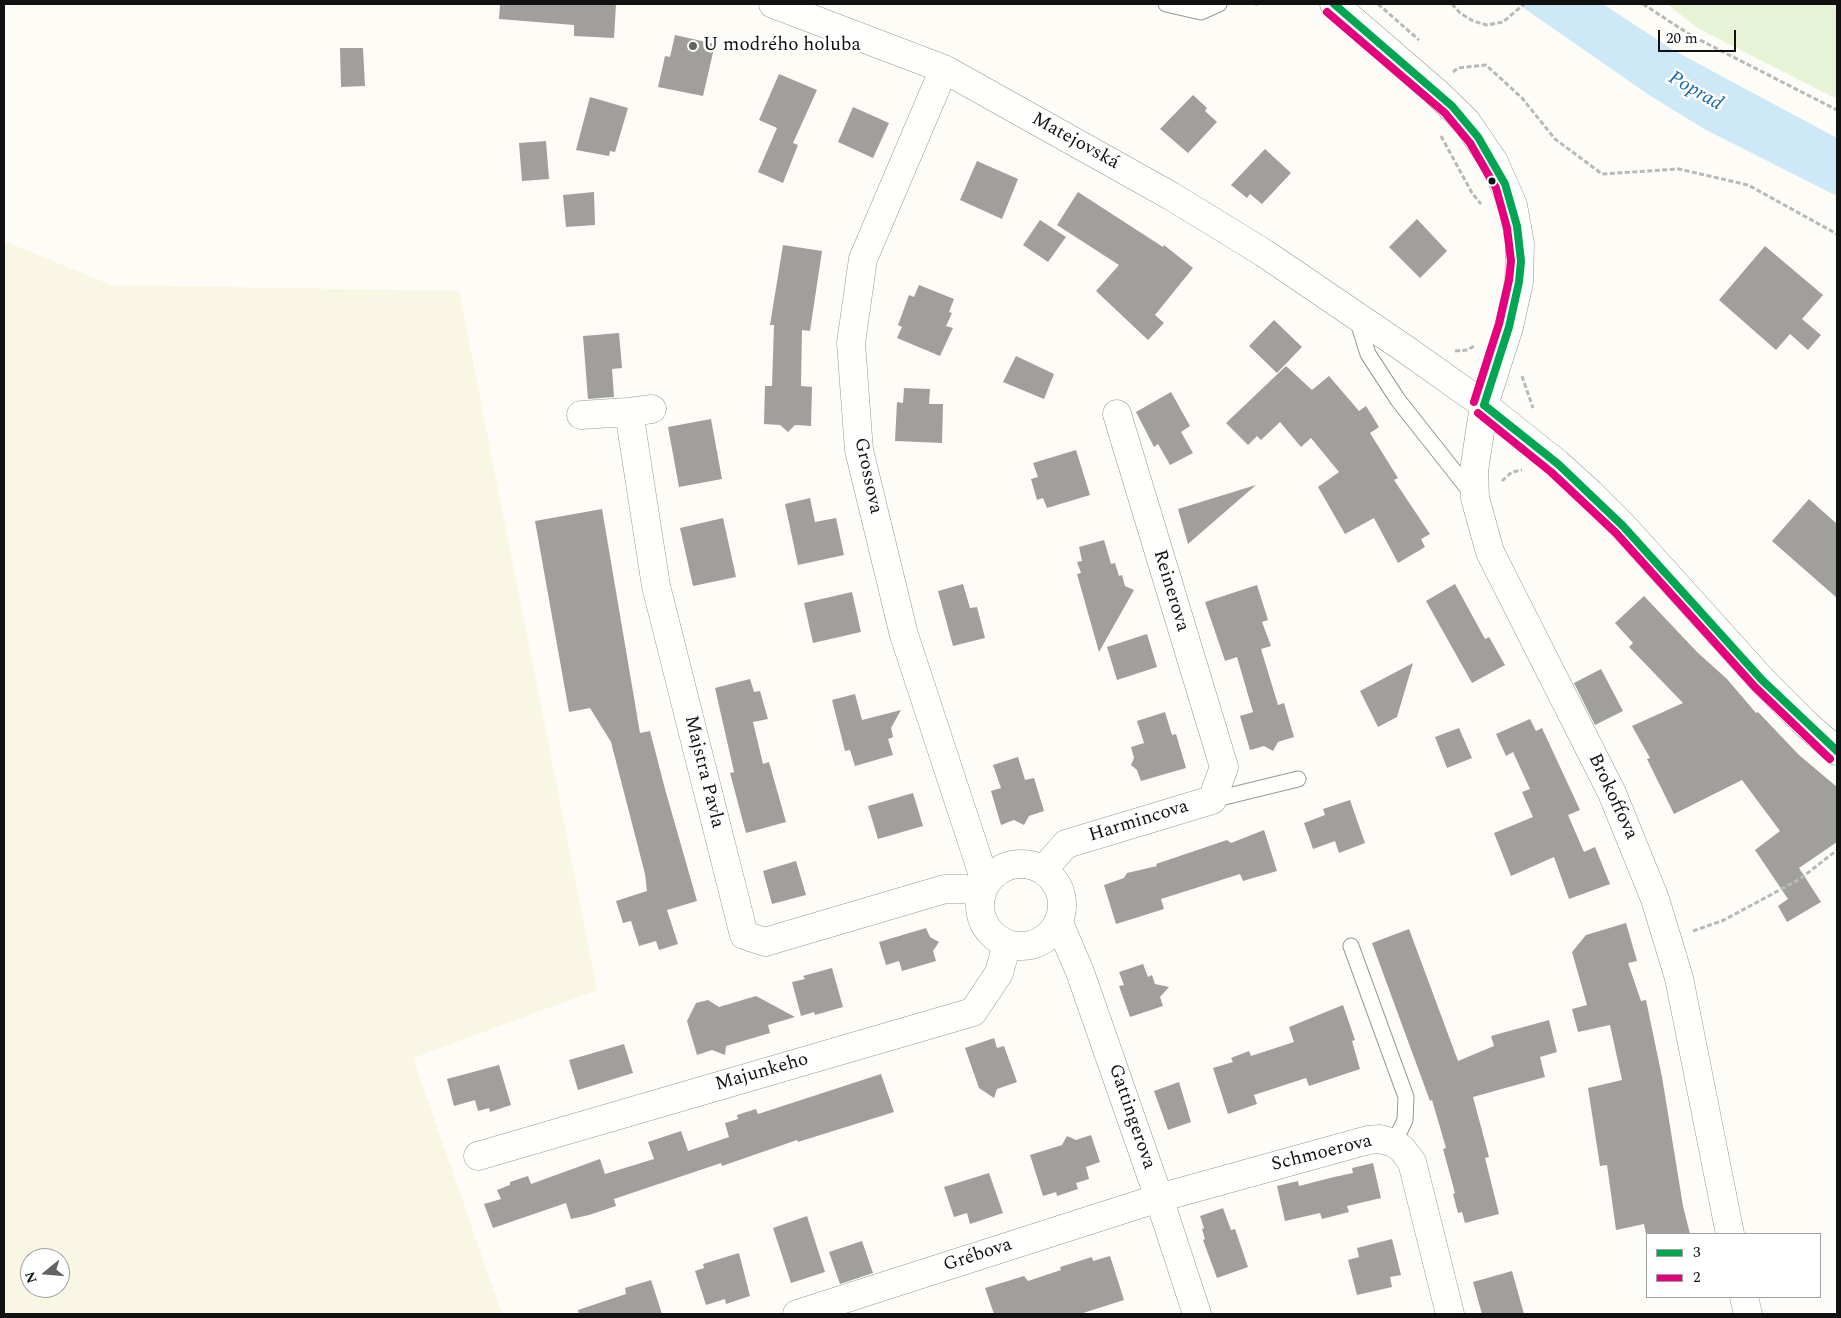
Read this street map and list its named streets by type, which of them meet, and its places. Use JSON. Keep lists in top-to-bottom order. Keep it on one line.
{"streets":{"street":["Matejovská","Grossova","Reinerova","Majstra Pavla","Brokoffova","Harmincova","Majunkeho","Gattingerova","Schmoerova","Grébova"]},"crossings":[["Matejovská","Grossova"],["Matejovská","Brokoffova"],["Grossova","Majstra Pavla"],["Grossova","Harmincova"],["Grossova","Majunkeho"],["Grossova","Gattingerova"],["Reinerova","Harmincova"],["Majstra Pavla","Harmincova"],["Majstra Pavla","Majunkeho"],["Majstra Pavla","Gattingerova"],["Harmincova","Majunkeho"],["Harmincova","Gattingerova"],["Majunkeho","Gattingerova"],["Gattingerova","Schmoerova"],["Gattingerova","Grébova"],["Schmoerova","Grébova"]],"water":["Poprad"],"places":["U modrého holuba"],"lines":["transit line 3","transit line 2"],"legend":["3","2"],"scale_bar":"20 m","north":"left"}
